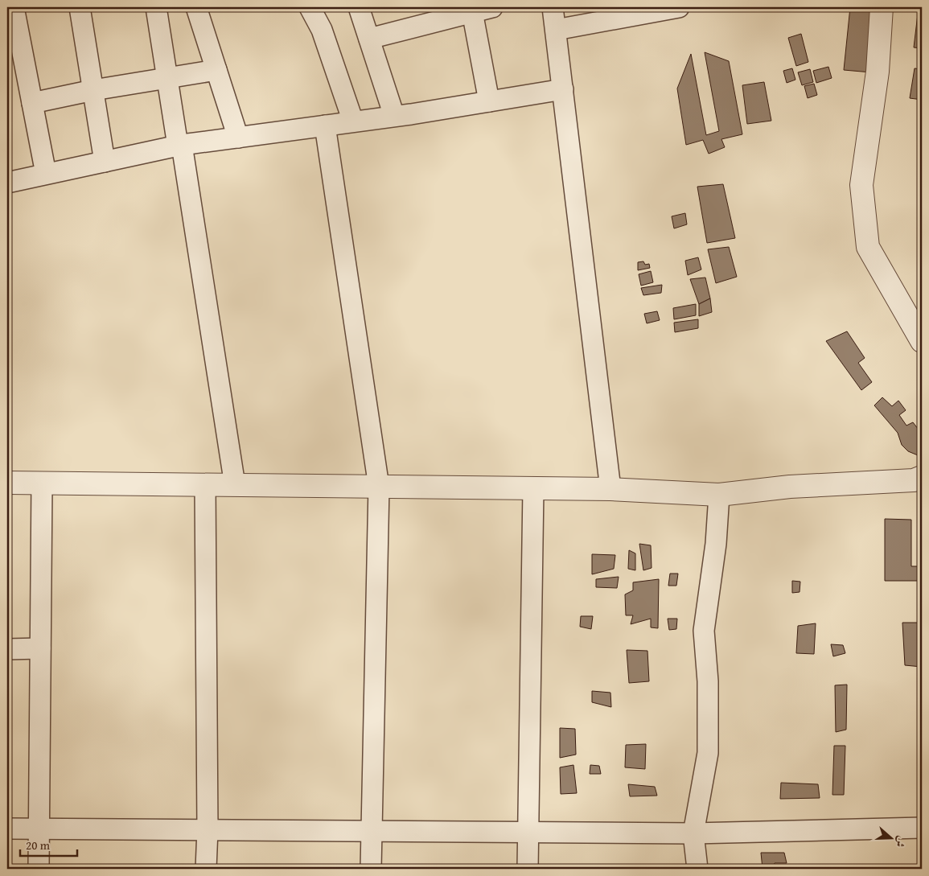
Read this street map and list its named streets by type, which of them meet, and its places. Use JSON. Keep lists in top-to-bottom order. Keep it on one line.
{"scale_bar":"20 m","north":"right"}
